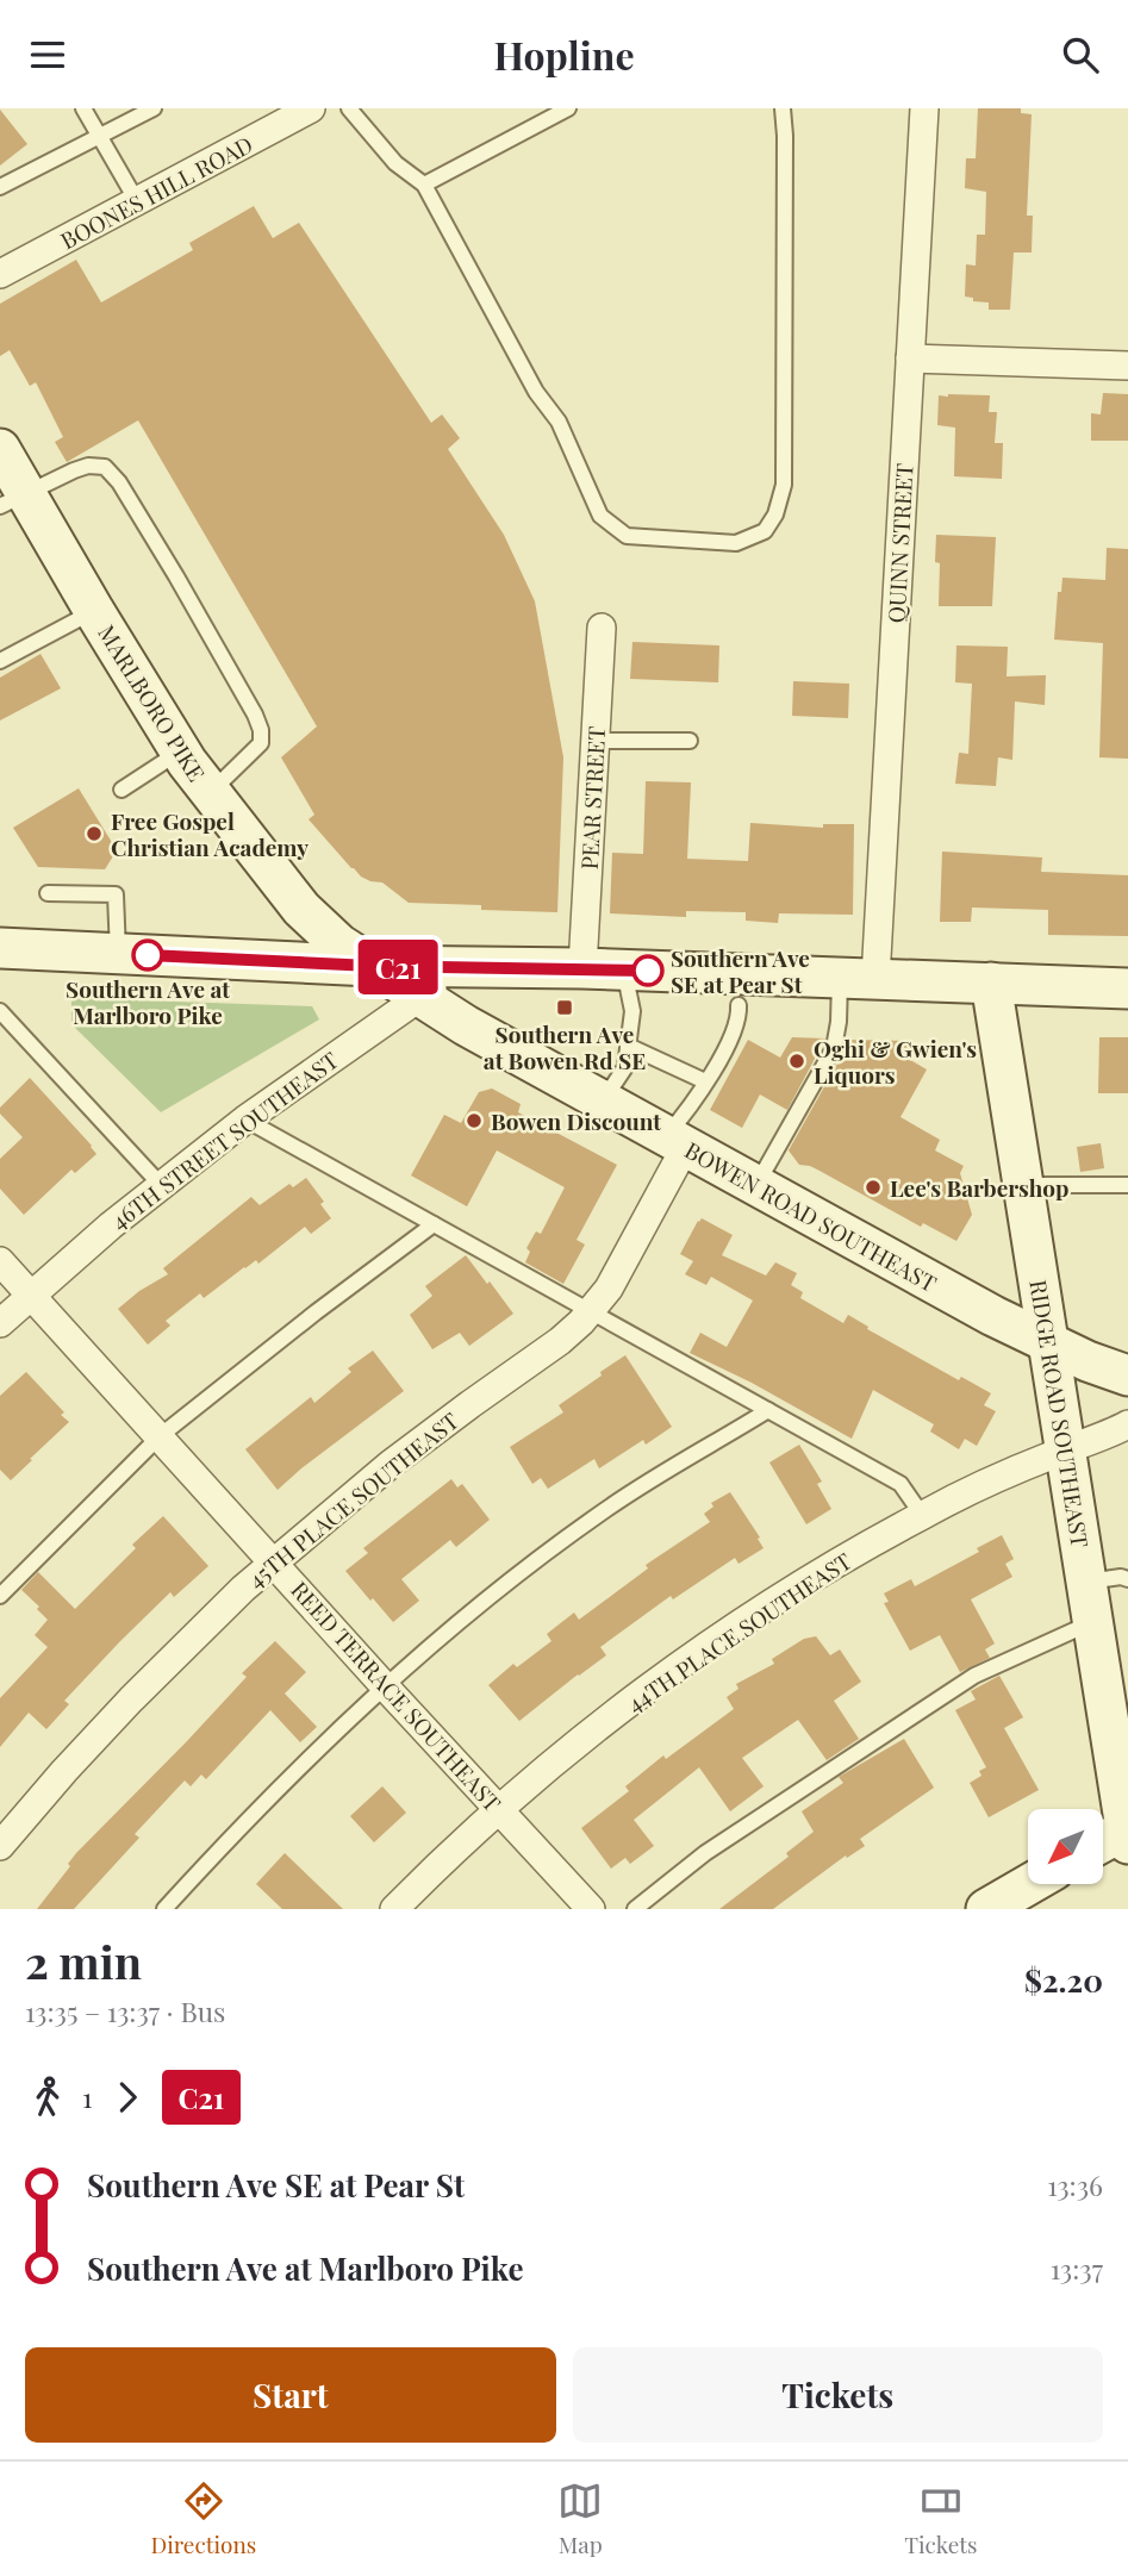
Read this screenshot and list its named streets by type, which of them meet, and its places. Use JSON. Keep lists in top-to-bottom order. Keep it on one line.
{"streets":{"main road":["MARLBORO PIKE","BOWEN ROAD SOUTHEAST","RIDGE ROAD SOUTHEAST"],"street":["BOONES HILL ROAD","QUINN STREET","PEAR STREET","46TH STREET SOUTHEAST","45TH PLACE SOUTHEAST","44TH PLACE SOUTHEAST","REED TERRACE SOUTHEAST"]},"crossings":[["MARLBORO PIKE","BOWEN ROAD SOUTHEAST"],["46TH STREET SOUTHEAST","BOWEN ROAD SOUTHEAST"],["46TH STREET SOUTHEAST","REED TERRACE SOUTHEAST"],["BOWEN ROAD SOUTHEAST","RIDGE ROAD SOUTHEAST"],["BOWEN ROAD SOUTHEAST","45TH PLACE SOUTHEAST"],["RIDGE ROAD SOUTHEAST","44TH PLACE SOUTHEAST"],["45TH PLACE SOUTHEAST","REED TERRACE SOUTHEAST"],["44TH PLACE SOUTHEAST","REED TERRACE SOUTHEAST"]],"places":{"other":["Free Gospel Christian Academy","Southern Ave at Marlboro Pike","Southern Ave SE at Pear St","Oghi & Gwien's Liquors","Bowen Discount","Lee's Barbershop"],"transit":["Southern Ave at Bowen Rd SE"]},"lines":["bus line C21"],"north":"bottom left","page":{"header":"Hopline","on_map":"C21","heading":["2 min","13:35 – 13:37 · Bus","$2.20"],"legs":["1","C21"],"list":[{"name":"Southern Ave SE at Pear St","value":"13:36"},{"name":"Southern Ave at Marlboro Pike","value":"13:37"}],"buttons":["Start","Tickets"],"tabs":["Directions","Map","Tickets"]}}
